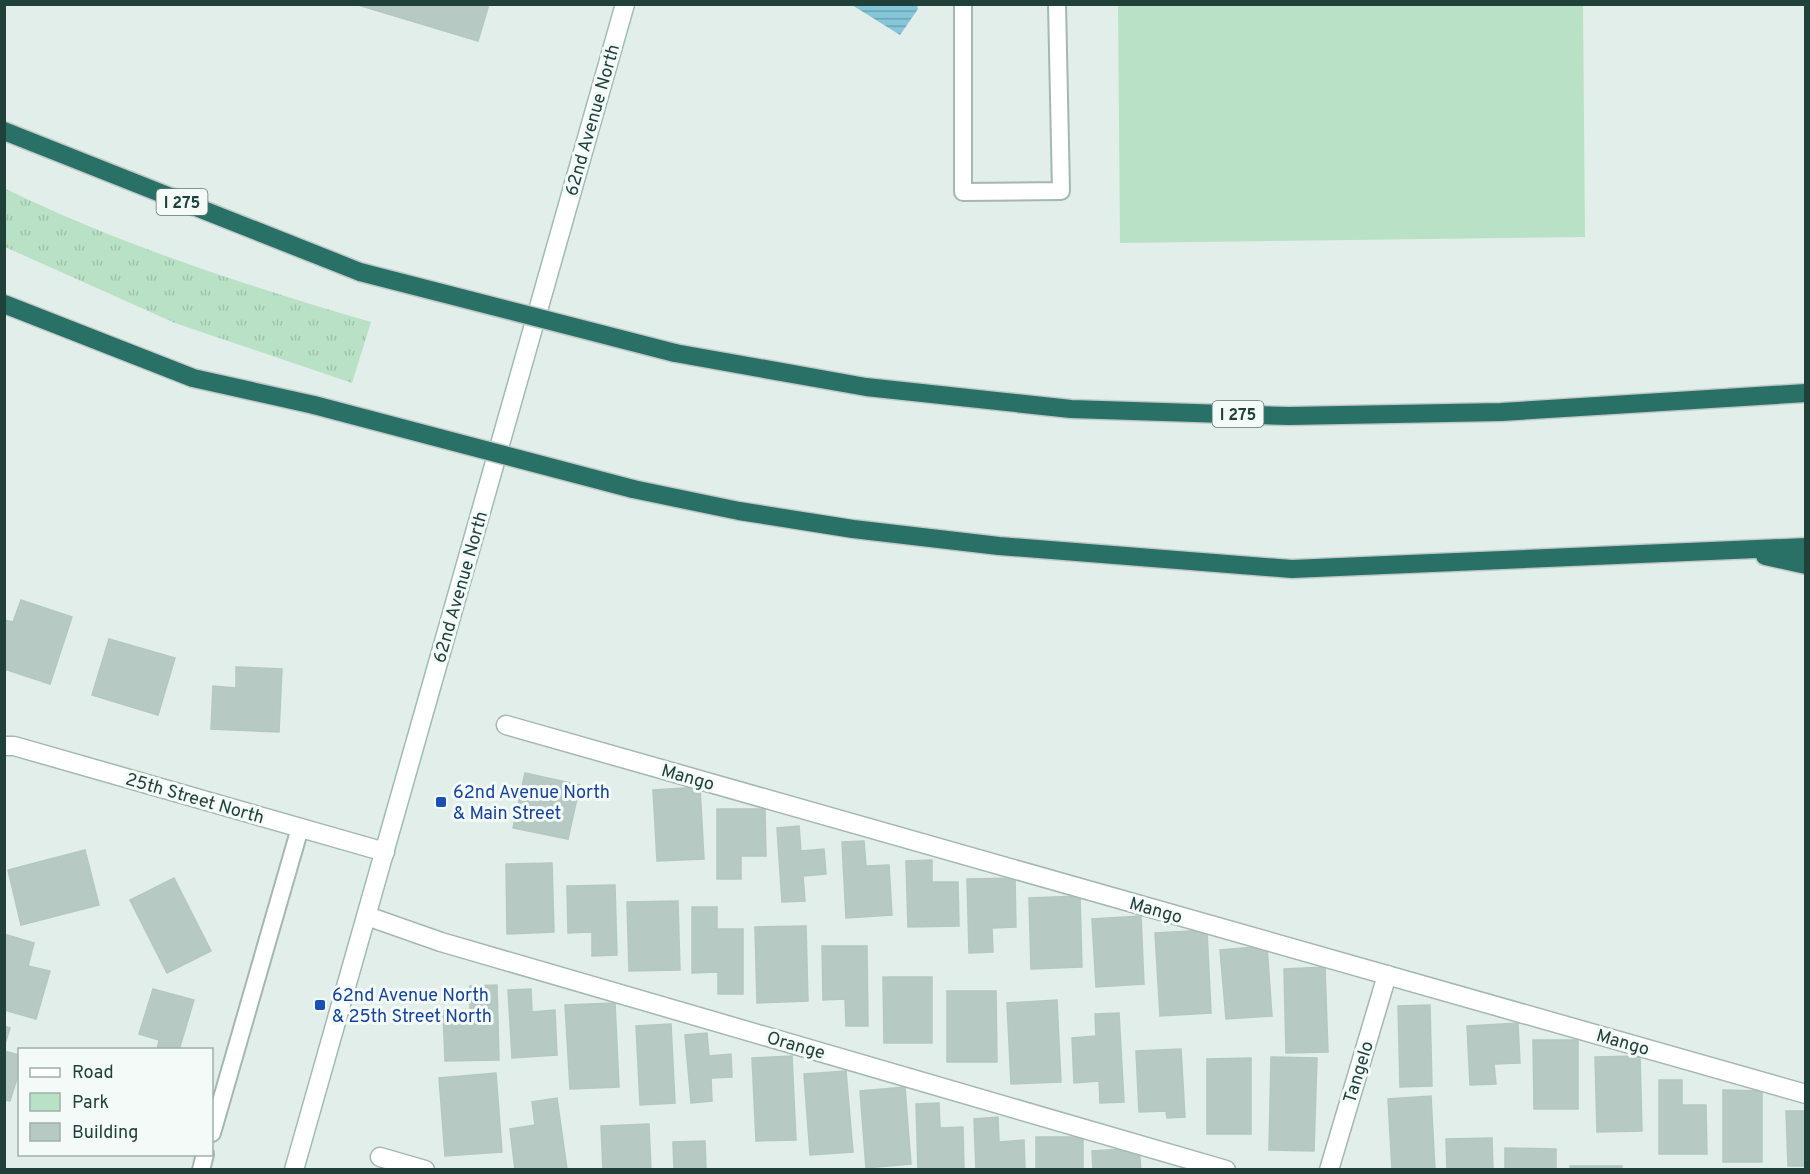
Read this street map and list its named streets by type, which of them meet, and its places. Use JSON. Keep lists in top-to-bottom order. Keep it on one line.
{"streets":{"highway":["I 275"],"street":["62nd Avenue North","Mango","25th Street North","Orange","Tangelo"]},"crossings":[["62nd Avenue North","25th Street North"],["62nd Avenue North","Orange"],["Mango","Tangelo"]],"places":{"transit":["62nd Avenue North & Main Street","62nd Avenue North & 25th Street North"]},"legend":["Road","Park","Building"]}
